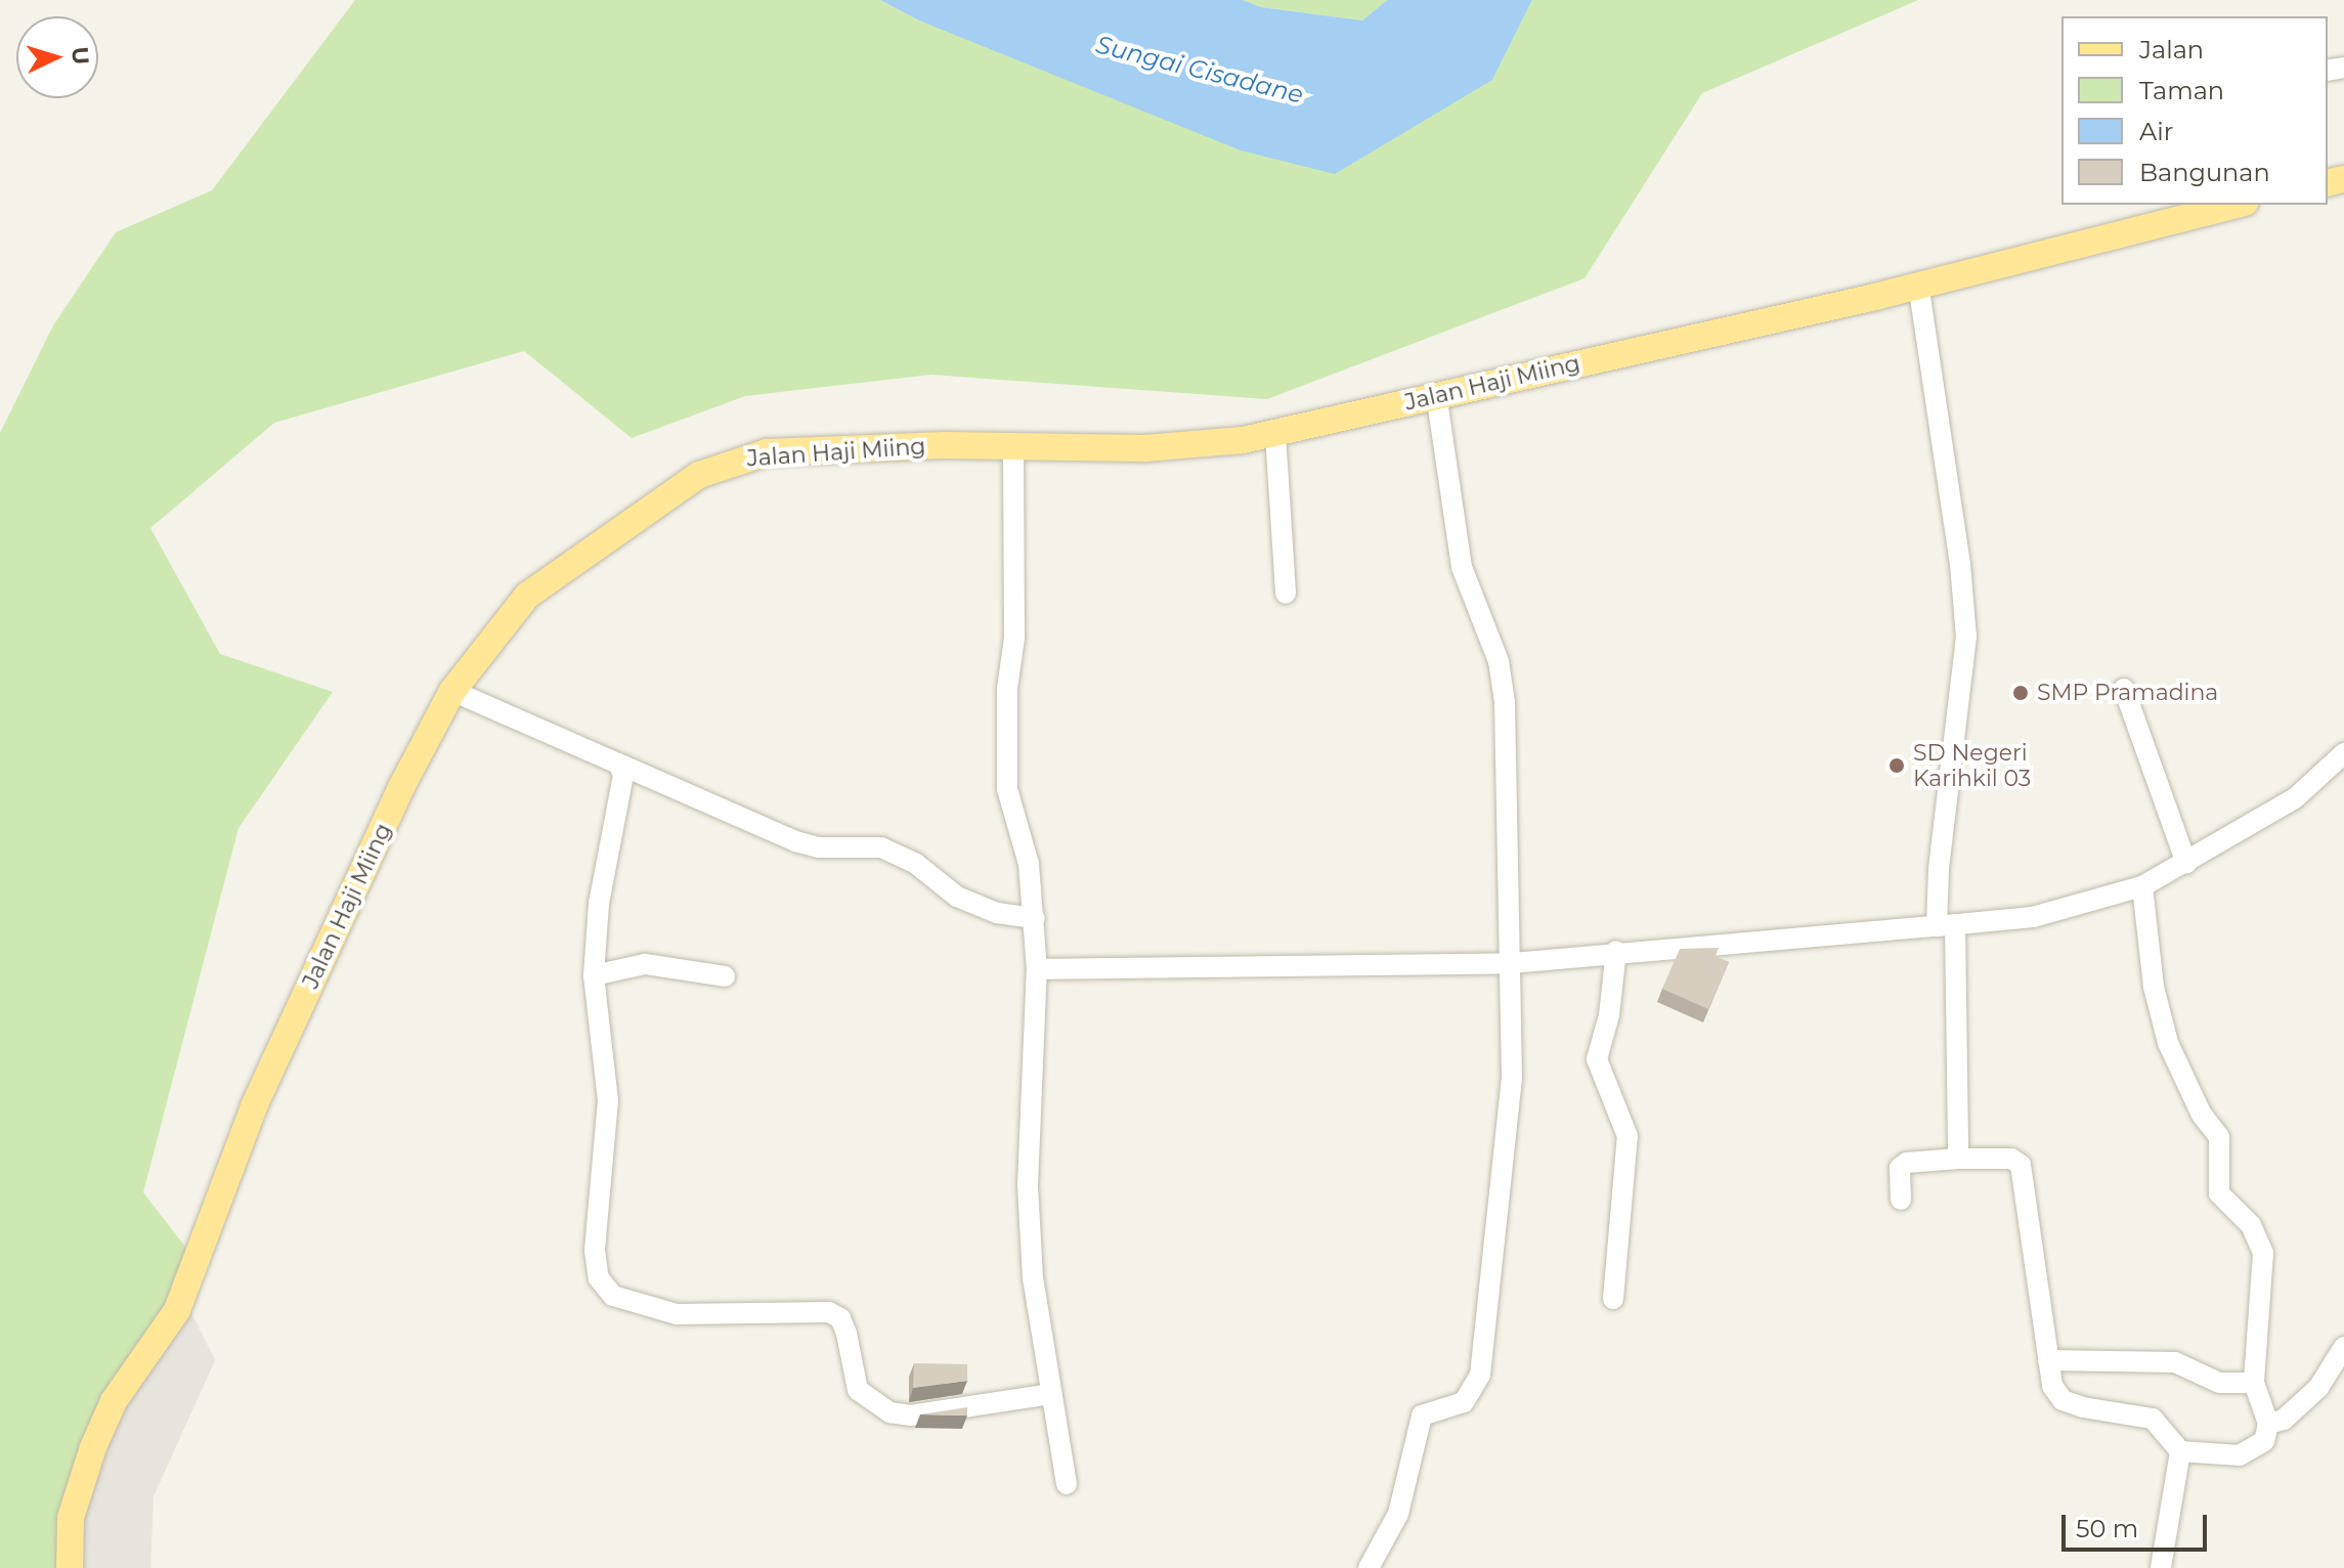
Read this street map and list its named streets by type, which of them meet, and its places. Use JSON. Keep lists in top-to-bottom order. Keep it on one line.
{"streets":{"main road":["Jalan Haji Miing"]},"water":["Sungai Cisadane"],"places":["SMP Pramadina","SD Negeri Karihkil 03"],"legend":["Jalan","Taman","Air","Bangunan"],"scale_bar":"50 m","north":"right"}
